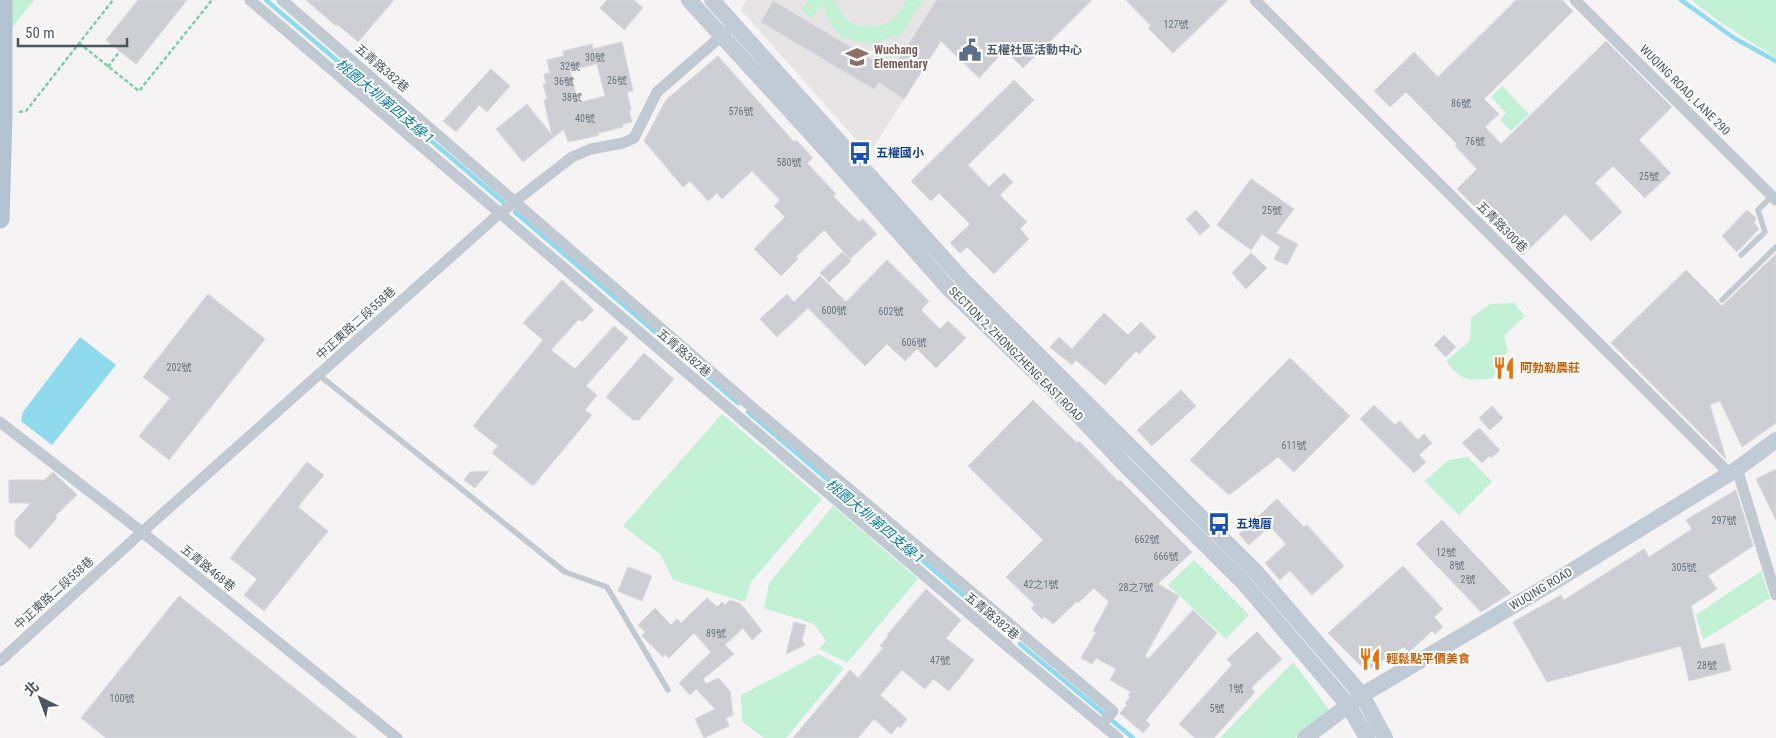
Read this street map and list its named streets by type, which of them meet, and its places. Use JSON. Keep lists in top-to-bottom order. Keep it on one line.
{"streets":{"main road":["SECTION 2, ZHONGZHENG EAST ROAD","WUQING ROAD"],"street":["五青路382巷","WUQING ROAD, LANE 290","五青路300巷","中正東路二段558巷","五青路468巷"]},"crossings":[["五青路382巷","中正東路二段558巷"],["五青路300巷","WUQING ROAD"],["中正東路二段558巷","SECTION 2, ZHONGZHENG EAST ROAD"],["中正東路二段558巷","五青路468巷"],["SECTION 2, ZHONGZHENG EAST ROAD","WUQING ROAD"]],"water":["桃園大圳第四支線-1"],"places":{"public building":["五權社區活動中心"],"school or university":["Wuchang Elementary"],"bus stop":["五權國小","五塊厝"],"restaurant":["阿勃勒農莊","輕鬆點平價美食"]},"house_numbers":["127號","30號","32號","26號","36號","38號","86號","576號","40號","76號","580號","25號","25號","600號","602號","606號","202號","611號","297號","662號","12號","666號","8號","305號","2號","42之1號","28之7號","89號","47號","28號","1號","100號","5號"],"scale_bar":"50 m","north":"top left"}
